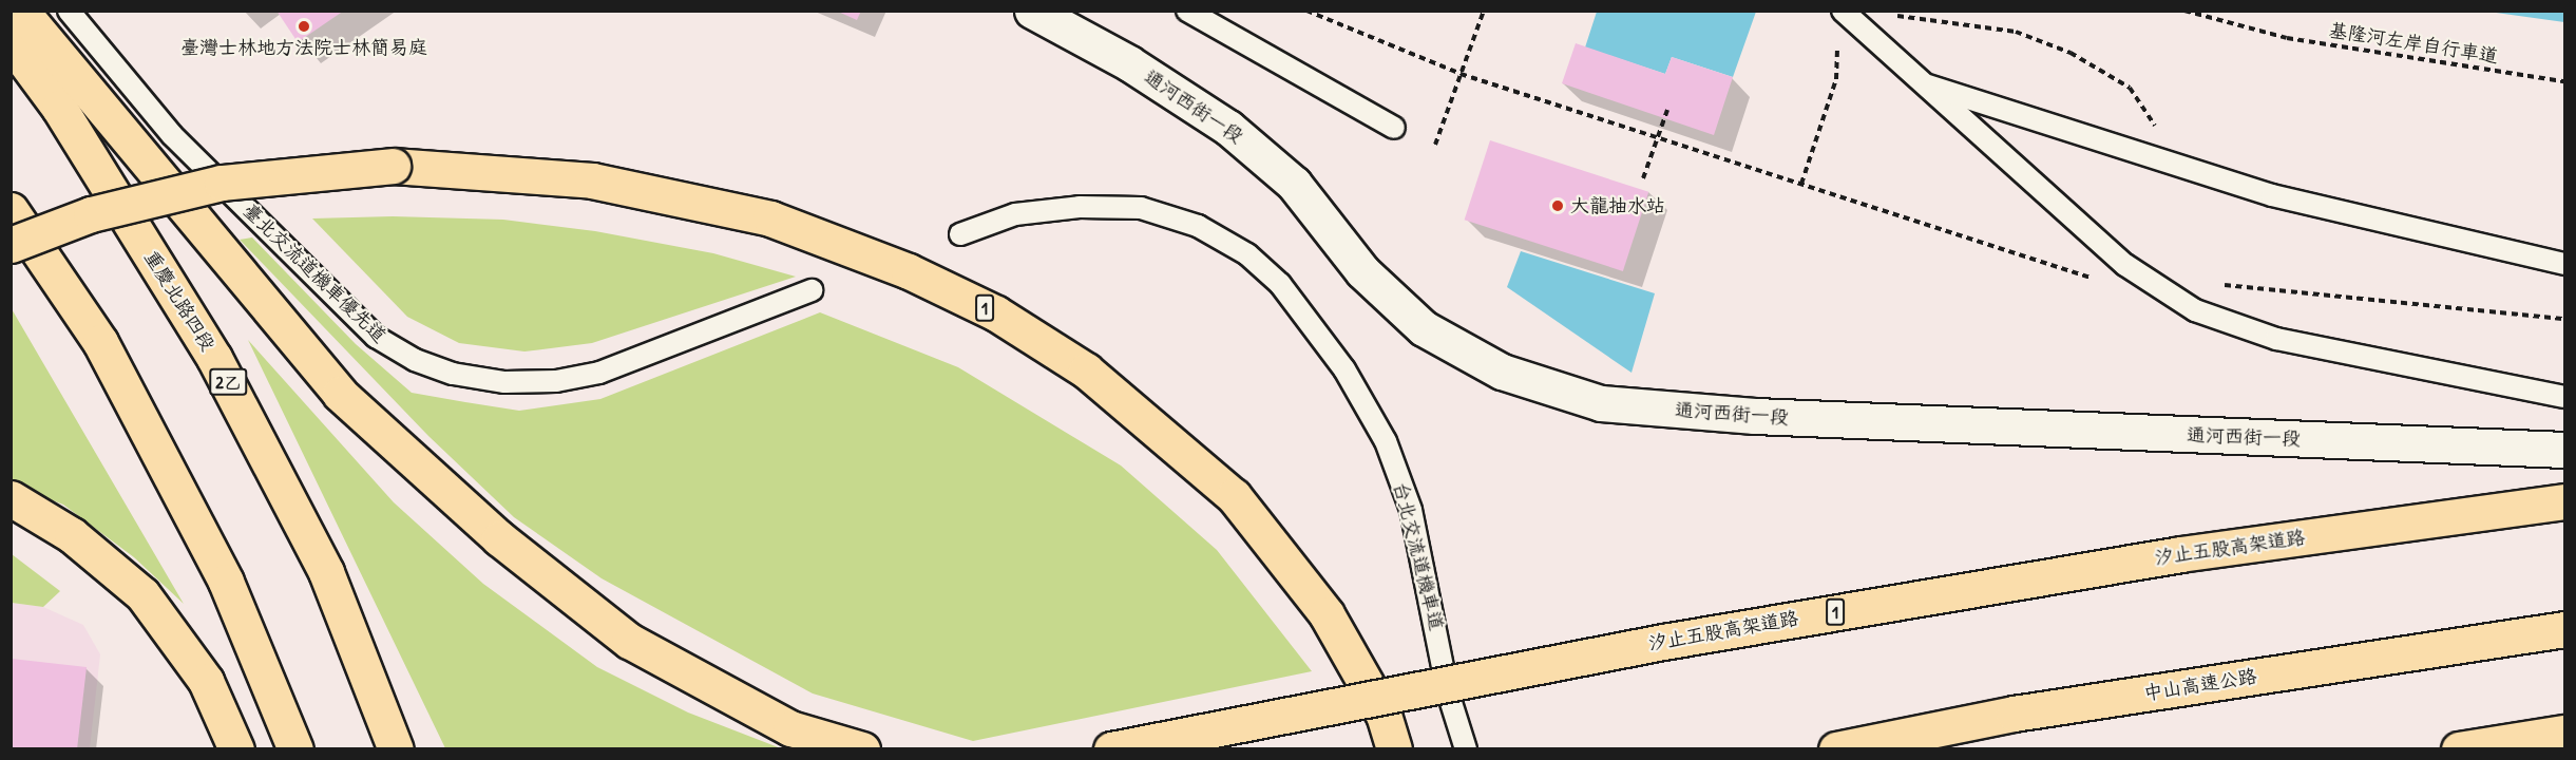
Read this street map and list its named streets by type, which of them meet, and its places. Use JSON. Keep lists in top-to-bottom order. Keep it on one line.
{"streets":{"main road":["重慶北路四段","1","2乙","汐止五股高架道路","中山高速公路"],"street":["通河西街一段"],"lane":["臺北交流道機車優先道","台北交流道機車道"],"path":["基隆河左岸自行車道"]},"places":["臺灣士林地方法院士林簡易庭","大龍抽水站"]}
